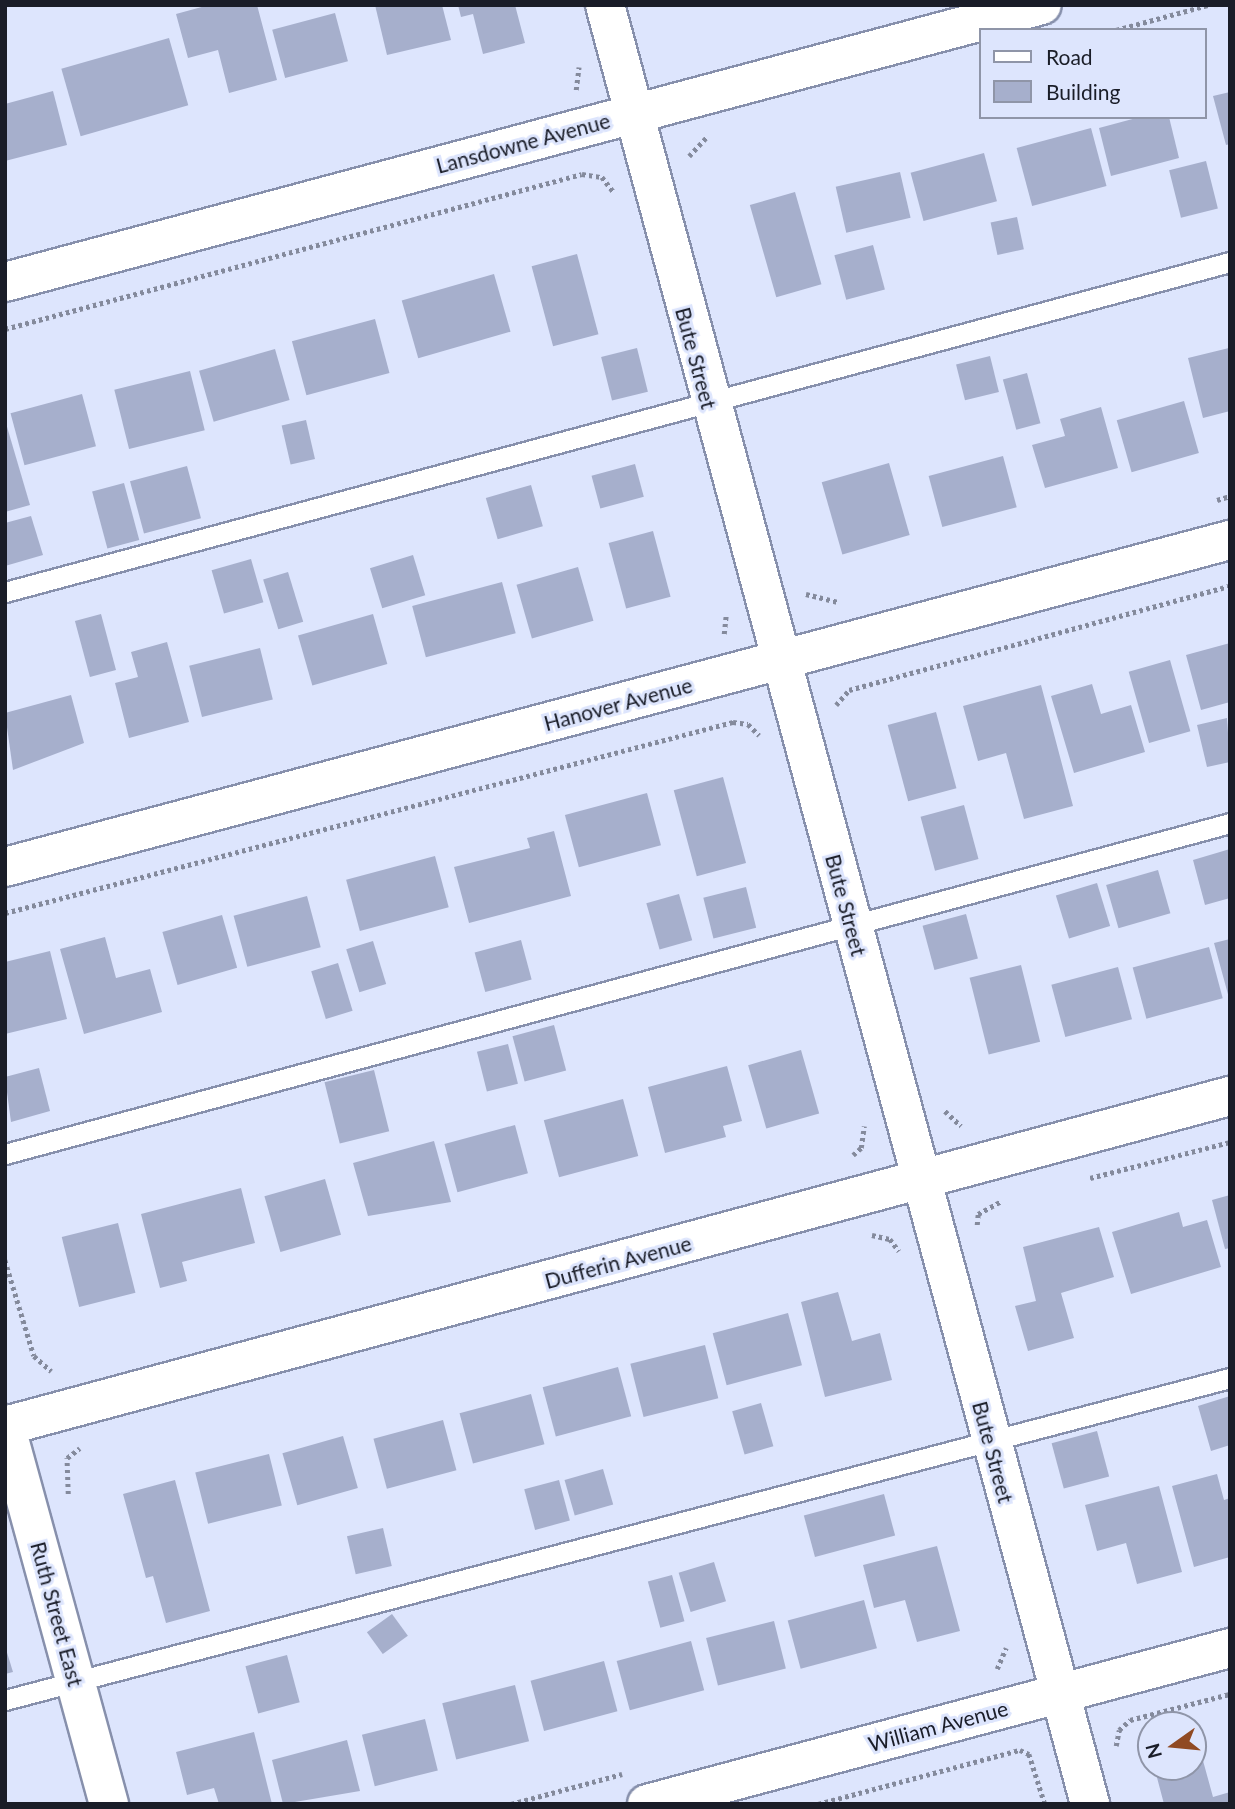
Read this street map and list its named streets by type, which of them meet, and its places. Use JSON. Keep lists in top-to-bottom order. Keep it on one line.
{"streets":{"street":["Lansdowne Avenue","Bute Street","Hanover Avenue","Dufferin Avenue","Ruth Street East","William Avenue"]},"crossings":[["Lansdowne Avenue","Bute Street"],["Bute Street","Hanover Avenue"],["Bute Street","Dufferin Avenue"],["Bute Street","William Avenue"],["Dufferin Avenue","Ruth Street East"]],"legend":["Road","Building"],"north":"left"}
